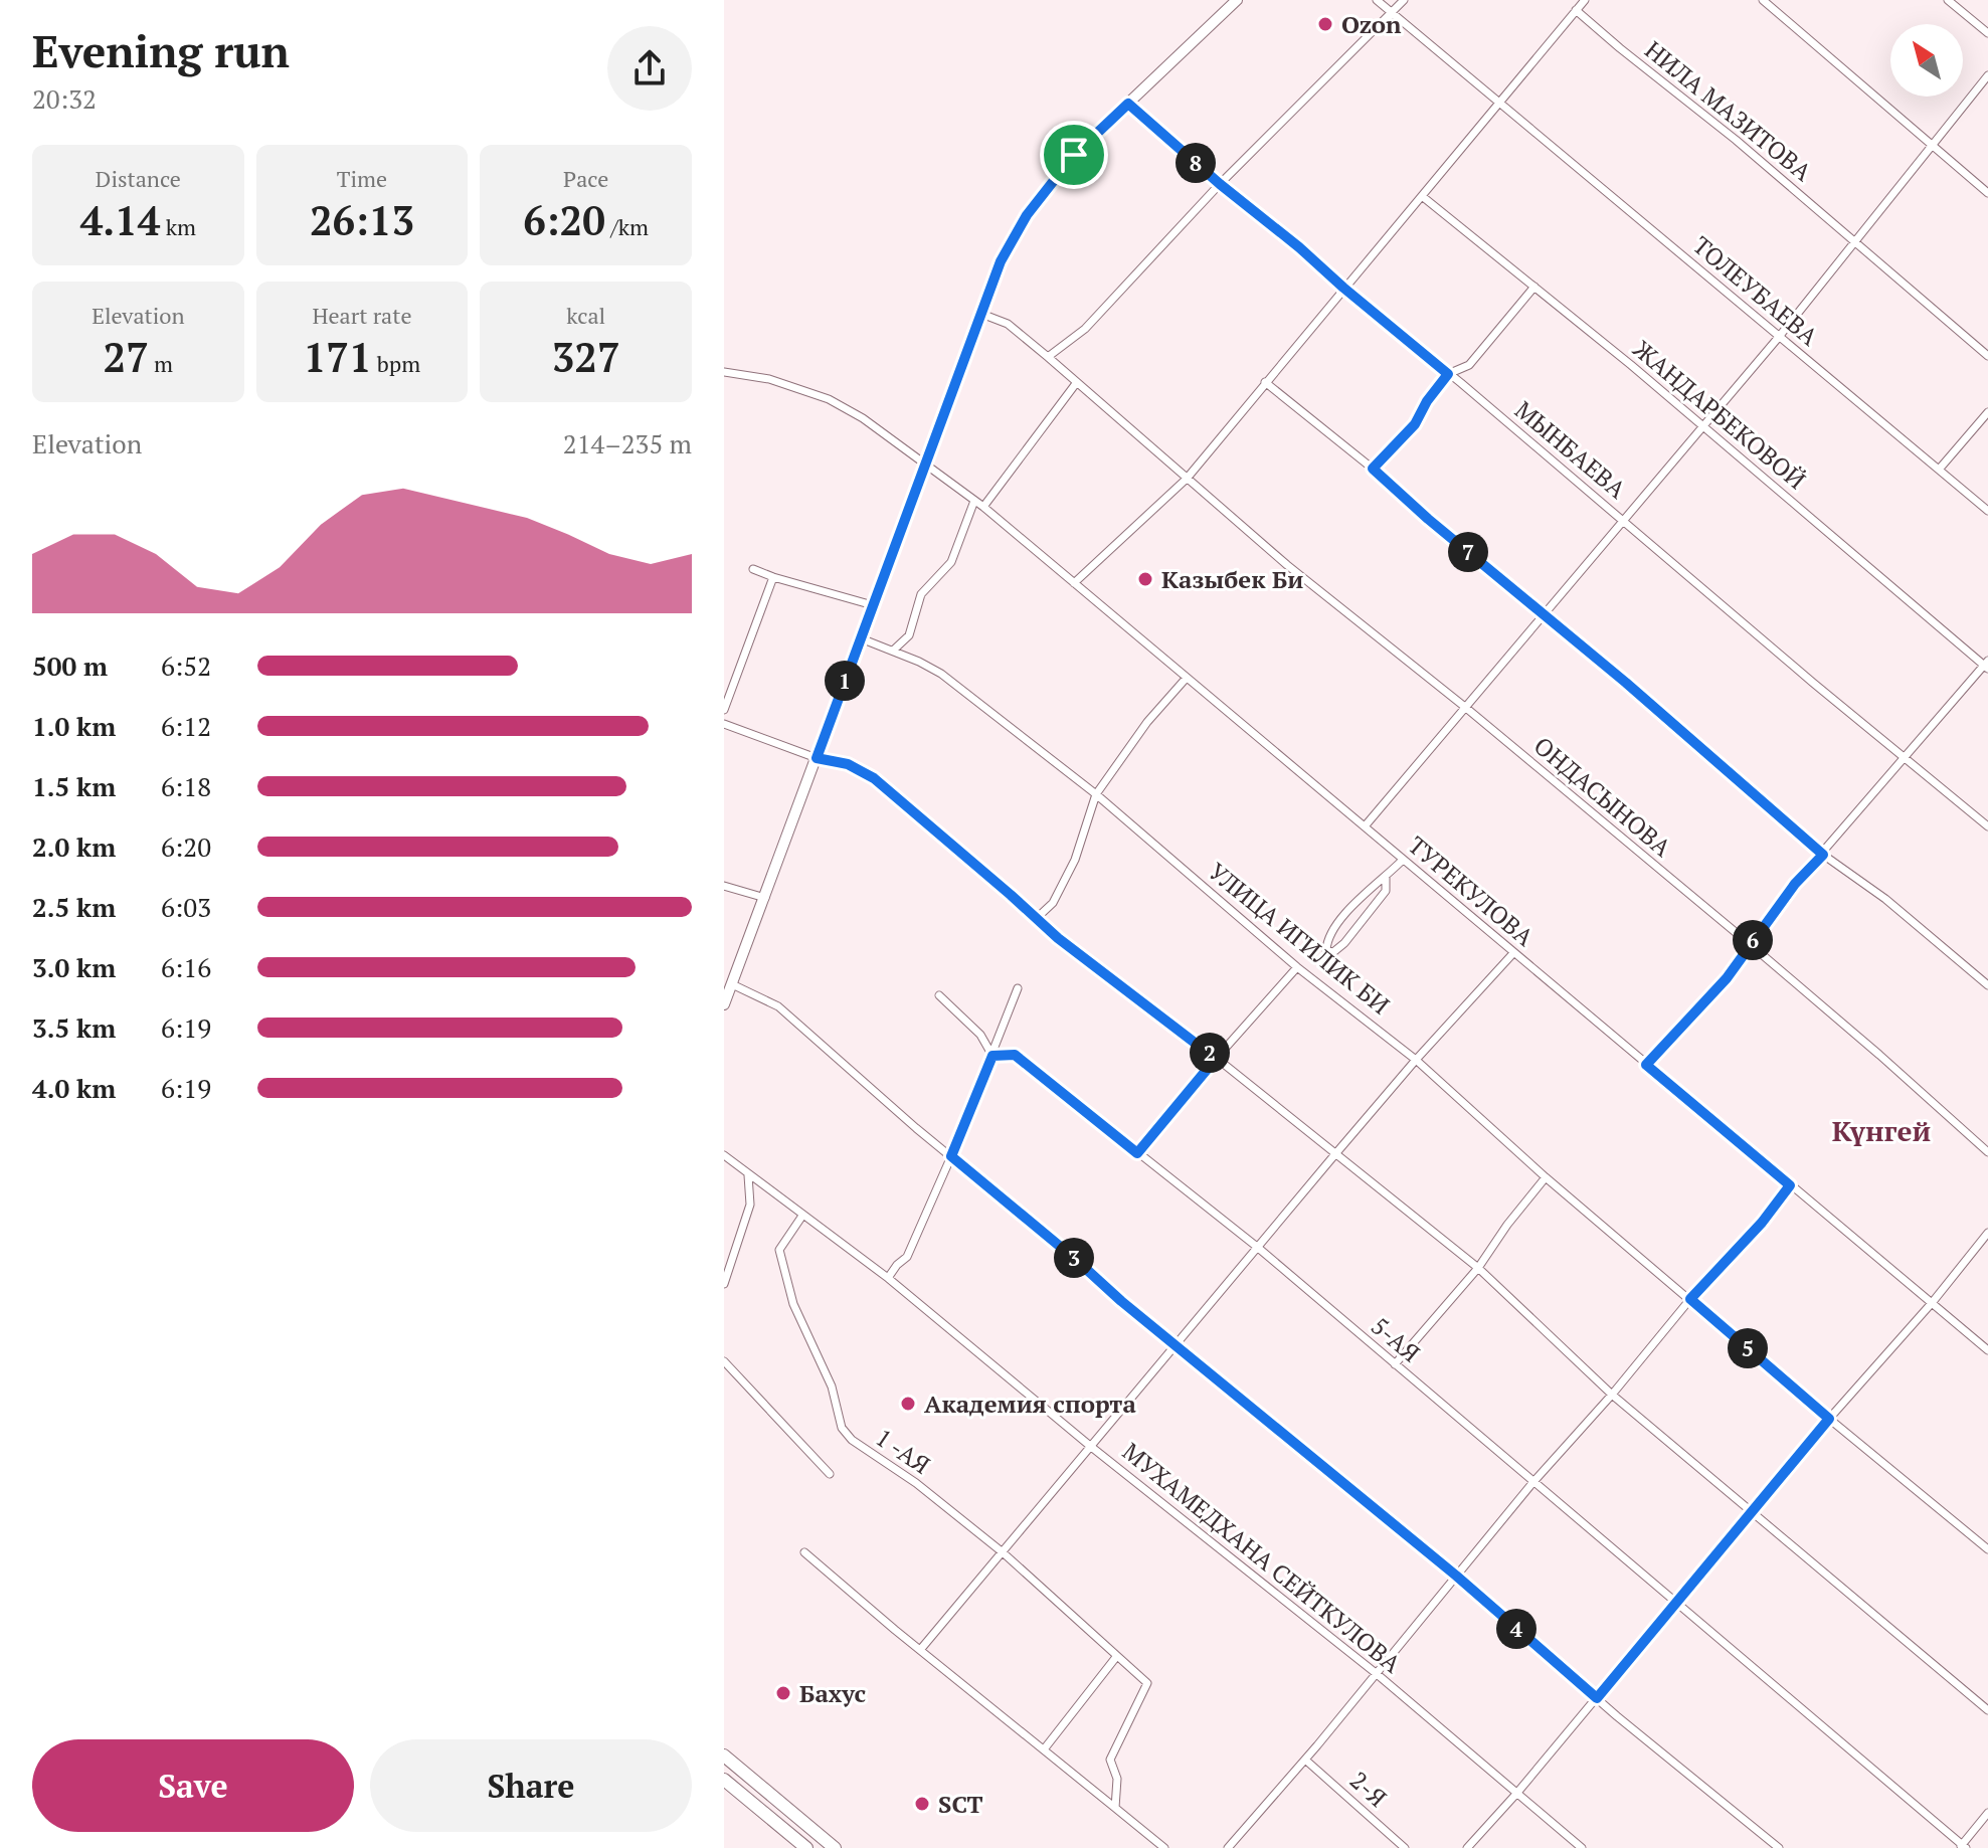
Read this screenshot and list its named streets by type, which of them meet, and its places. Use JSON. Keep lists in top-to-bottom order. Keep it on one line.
{"streets":{"street":["НИЛА МАЗИТОВА","ТОЛЕУБАЕВА","ЖАНДАРБЕКОВОЙ","МЫНБАЕВА","ОНДАСЫНОВА","ТУРЕКУЛОВА","УЛИЦА ИГИЛИК БИ","5-АЯ","1 -АЯ","МУХАМЕДХАНА СЕЙТКУЛОВА","2-Я"]},"crossings":[["1 -АЯ","МУХАМЕДХАНА СЕЙТКУЛОВА"]],"districts":["Күнгей"],"places":["Ozon","Казыбек Би","Академия спорта","Бахус","SCT"],"north":"top left","page":{"heading":["Evening run","20:32"],"stats":[["Distance","4.14 km"],["Time","26:13"],["Pace","6:20 /km"],["Elevation","27 m"],["Heart rate","171 bpm"],["kcal","327"]],"pins":["8","7","1","6","2","3","5","4"],"chart":["Elevation","214–235 m"],"list":[{"name":"500 m","note":"6:52"},{"name":"1.0 km","note":"6:12"},{"name":"1.5 km","note":"6:18"},{"name":"2.0 km","note":"6:20"},{"name":"2.5 km","note":"6:03"},{"name":"3.0 km","note":"6:16"},{"name":"3.5 km","note":"6:19"},{"name":"4.0 km","note":"6:19"}],"buttons":["Save","Share"]}}
